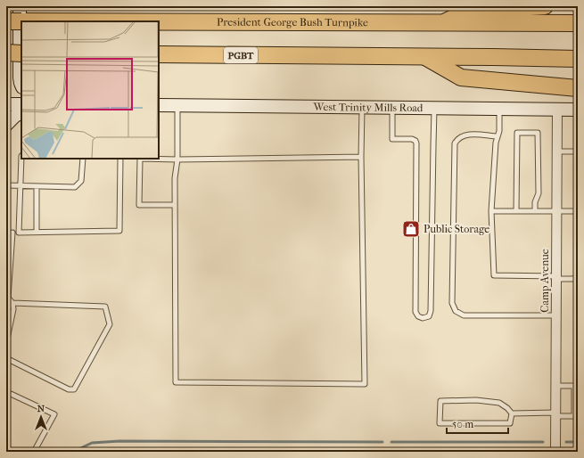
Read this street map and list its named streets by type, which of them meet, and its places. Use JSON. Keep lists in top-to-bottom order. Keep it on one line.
{"streets":{"highway":["President George Bush Turnpike","PGBT"],"main road":["West Trinity Mills Road"],"street":["Camp Avenue"]},"crossings":[["West Trinity Mills Road","Camp Avenue"]],"places":{"shop":["Public Storage"]},"scale_bar":"50 m","north":"top"}
